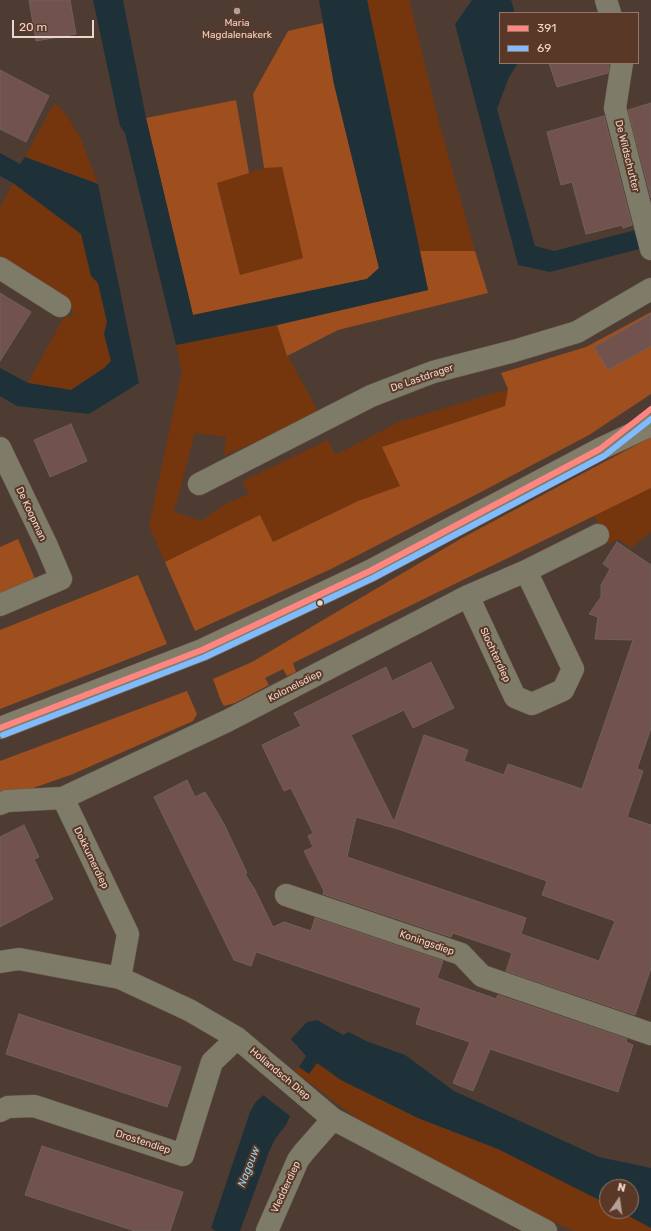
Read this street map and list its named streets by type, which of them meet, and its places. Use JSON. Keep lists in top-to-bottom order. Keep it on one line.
{"streets":{"street":["De Wildschutter","De Lastdrager","De Koopman","Slochterdiep","Kolonelsdiep","Dokkumerdiep","Koningsdiep","Hollandsch Diep","Drostendiep","Vledderdiep"]},"crossings":[["Slochterdiep","Kolonelsdiep"],["Kolonelsdiep","Dokkumerdiep"],["Dokkumerdiep","Hollandsch Diep"],["Hollandsch Diep","Drostendiep"],["Hollandsch Diep","Vledderdiep"]],"water":["Nagouw"],"places":["Maria Magdalenakerk"],"lines":["transit line 391","transit line 69"],"legend":["391","69"],"scale_bar":"20 m","north":"top"}
